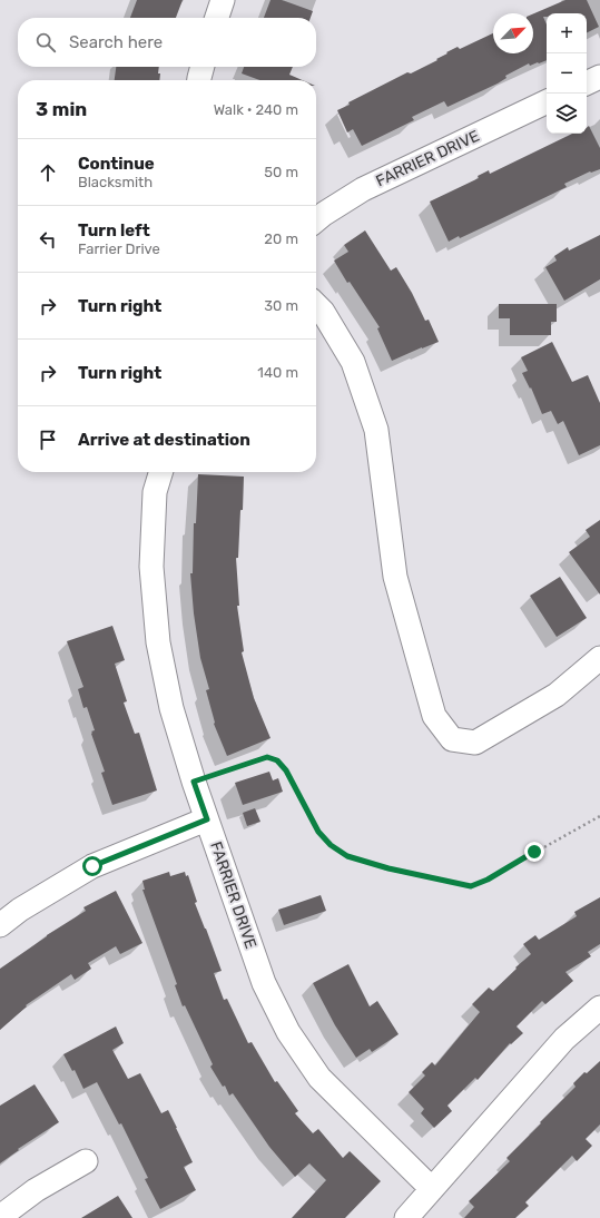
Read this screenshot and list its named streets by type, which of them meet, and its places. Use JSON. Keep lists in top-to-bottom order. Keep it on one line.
{"streets":{"street":["FARRIER DRIVE"]},"north":"top right","page":{"map_buttons":["+","−"],"search":"Search here","heading":["3 min","Walk · 240 m"],"list":[["Continue","Blacksmith","50 m"],["Turn left","Farrier Drive","20 m"],["Turn right","30 m"],["Turn right","140 m"],"Arrive at destination"]}}
